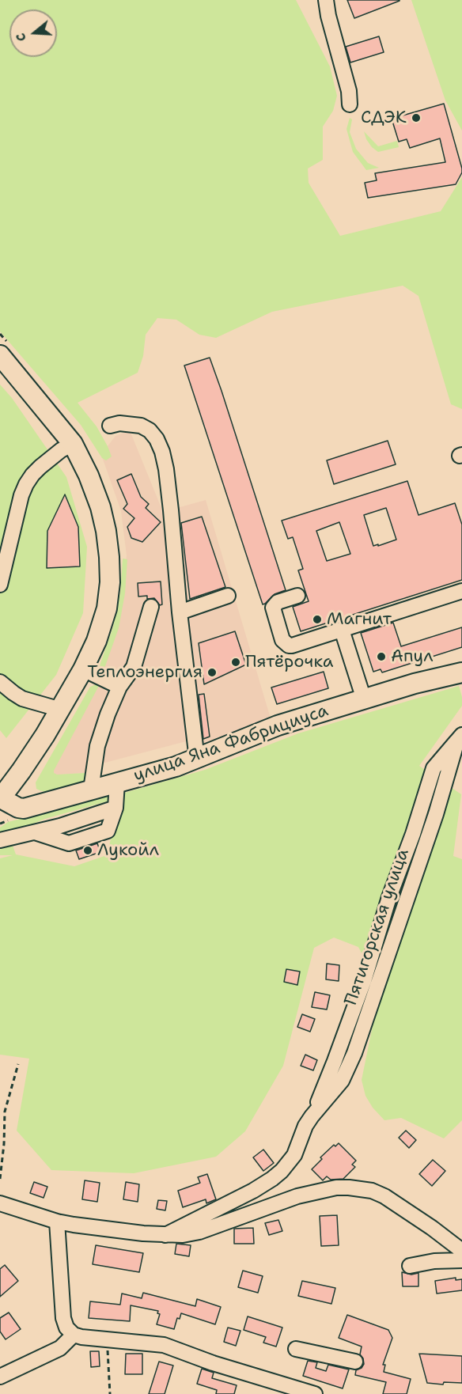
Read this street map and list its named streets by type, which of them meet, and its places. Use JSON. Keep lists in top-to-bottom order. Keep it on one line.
{"streets":{"main road":["улица Яна Фабрициуса"],"street":["Пятигорская улица"]},"places":["СДЭК","Магнит","Апул","Пятёрочка","Теплоэнергия","Лукойл"],"north":"left"}
